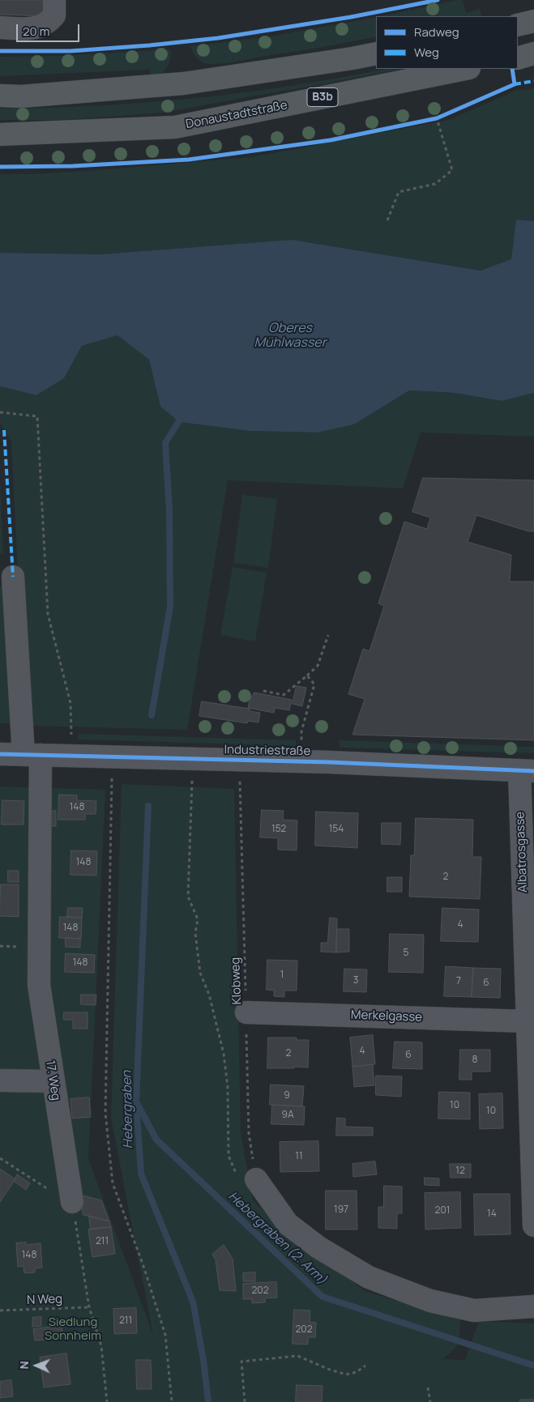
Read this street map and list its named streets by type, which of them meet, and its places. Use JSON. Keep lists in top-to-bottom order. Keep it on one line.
{"streets":{"main road":["B3b","Donaustadtstraße"],"street":["Industriestraße","Albatrosgasse","Merkelgasse","17. Weg"],"path":["Klobweg","N Weg"]},"crossings":[["Industriestraße","Albatrosgasse"],["Industriestraße","17. Weg"],["Albatrosgasse","Merkelgasse"],["Klobweg","Merkelgasse"]],"water":["Oberes Mühlwasser","Hebergraben","Hebergraben (2. Arm)"],"parks":["Siedlung Sonnheim"],"house_numbers":["148","152","154","148","2","4","148","5","148","1","3","7","6","4","2","6","8","9","10","10","9A","11","12","197","201","14","211","148","202","211","202"],"legend":["Radweg","Weg"],"scale_bar":"20 m","north":"left"}
